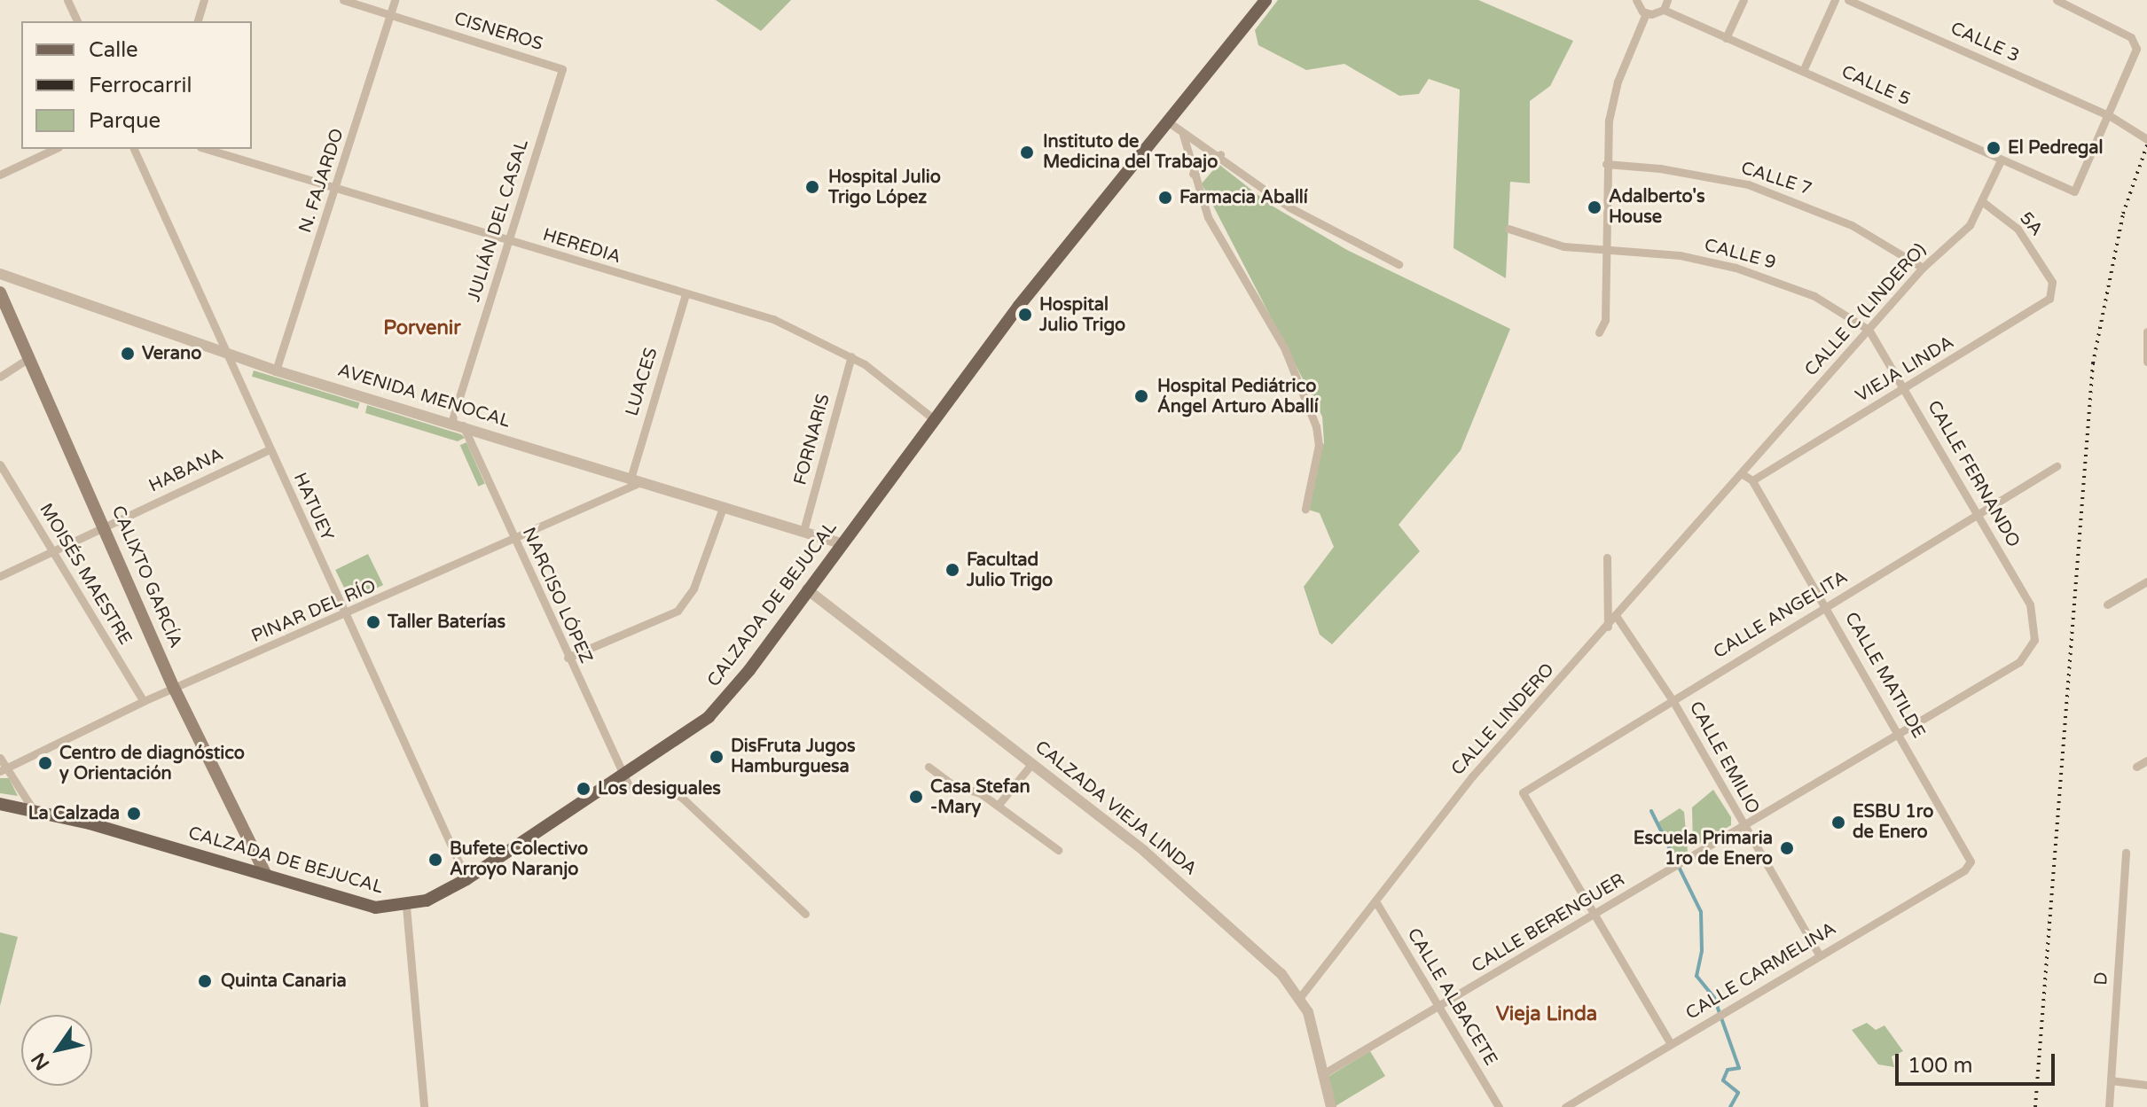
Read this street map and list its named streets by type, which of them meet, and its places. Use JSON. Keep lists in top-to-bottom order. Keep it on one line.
{"streets":{"main road":["CALIXTO GARCÍA","CALZADA DE BEJUCAL"],"street":["CISNEROS","CALLE 3","CALLE 5","CALLE 7","N. FAJARDO","JULIÁN DEL CASAL","5A","HEREDIA","CALLE 9","CALLE C (LINDERO)","VIEJA LINDA","LUACES","AVENIDA MENOCAL","FORNARIS","HABANA","CALLE FERNANDO","HATUEY","MOISÉS MAESTRE","NARCISO LÓPEZ","PINAR DEL RÍO","CALLE ANGELITA","CALLE MATILDE","CALLE LINDERO","CALLE EMILIO","CALZADA VIEJA LINDA","CALLE BERENGUER","CALLE CARMELINA","D","CALLE ALBACETE"]},"crossings":[["CISNEROS","N. FAJARDO"],["CISNEROS","JULIÁN DEL CASAL"],["CALLE 3","CALLE 5"],["CALLE 5","CALLE C (LINDERO)"],["CALLE 7","CALLE C (LINDERO)"],["N. FAJARDO","HEREDIA"],["N. FAJARDO","AVENIDA MENOCAL"],["JULIÁN DEL CASAL","HEREDIA"],["JULIÁN DEL CASAL","AVENIDA MENOCAL"],["JULIÁN DEL CASAL","NARCISO LÓPEZ"],["5A","CALLE C (LINDERO)"],["5A","VIEJA LINDA"],["HEREDIA","LUACES"],["HEREDIA","FORNARIS"],["HEREDIA","CALZADA DE BEJUCAL"],["CALLE 9","CALLE C (LINDERO)"],["CALLE 9","CALLE FERNANDO"],["CALLE C (LINDERO)","CALLE FERNANDO"],["CALLE C (LINDERO)","CALLE MATILDE"],["CALLE C (LINDERO)","CALLE LINDERO"],["VIEJA LINDA","CALLE FERNANDO"],["VIEJA LINDA","CALLE MATILDE"],["LUACES","AVENIDA MENOCAL"],["LUACES","PINAR DEL RÍO"],["AVENIDA MENOCAL","FORNARIS"],["AVENIDA MENOCAL","HATUEY"],["AVENIDA MENOCAL","NARCISO LÓPEZ"],["AVENIDA MENOCAL","CALZADA DE BEJUCAL"],["AVENIDA MENOCAL","PINAR DEL RÍO"],["HABANA","HATUEY"],["HABANA","MOISÉS MAESTRE"],["HABANA","CALIXTO GARCÍA"],["CALLE FERNANDO","CALLE ANGELITA"],["CALLE FERNANDO","CALLE BERENGUER"],["HATUEY","CALZADA DE BEJUCAL"],["HATUEY","PINAR DEL RÍO"],["MOISÉS MAESTRE","PINAR DEL RÍO"],["CALIXTO GARCÍA","CALZADA DE BEJUCAL"],["CALIXTO GARCÍA","PINAR DEL RÍO"],["NARCISO LÓPEZ","CALZADA DE BEJUCAL"],["NARCISO LÓPEZ","PINAR DEL RÍO"],["CALZADA DE BEJUCAL","CALZADA VIEJA LINDA"],["CALLE ANGELITA","CALLE MATILDE"],["CALLE ANGELITA","CALLE EMILIO"],["CALLE ANGELITA","CALLE BERENGUER"],["CALLE MATILDE","CALLE LINDERO"],["CALLE MATILDE","CALLE BERENGUER"],["CALLE MATILDE","CALLE CARMELINA"],["CALLE LINDERO","CALLE EMILIO"],["CALLE LINDERO","CALZADA VIEJA LINDA"],["CALLE LINDERO","CALLE ALBACETE"],["CALLE EMILIO","CALLE BERENGUER"],["CALLE EMILIO","CALLE CARMELINA"],["CALZADA VIEJA LINDA","CALLE BERENGUER"],["CALLE BERENGUER","CALLE ALBACETE"]],"districts":["Porvenir","Vieja Linda"],"places":["El Pedregal","Instituto de Medicina del Trabajo","Hospital Julio Trigo López","Farmacia Aballí","Adalberto's House","Hospital Julio Trigo","Verano","Hospital Pediátrico Ángel Arturo Aballí","Facultad Julio Trigo","Taller Baterías","DisFruta Jugos Hamburguesa","Centro de diagnóstico y Orientación","Los desiguales","Casa Stefan -Mary","La Calzada","ESBU 1ro de Enero","Escuela Primaria 1ro de Enero","Bufete Colectivo Arroyo Naranjo","Quinta Canaria"],"legend":["Calle","Ferrocarril","Parque"],"scale_bar":"100 m","north":"bottom left"}
